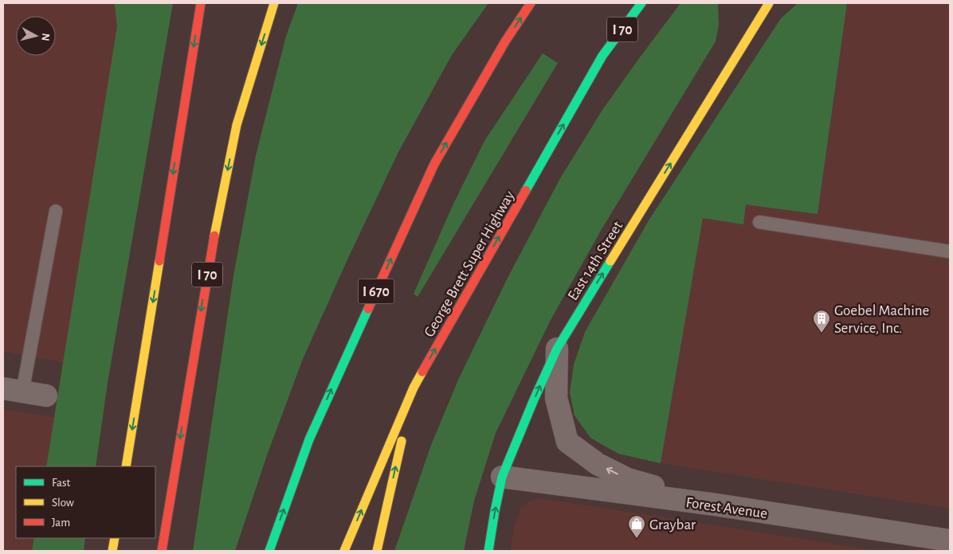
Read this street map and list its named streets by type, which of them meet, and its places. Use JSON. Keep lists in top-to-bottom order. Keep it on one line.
{"streets":{"main road":["I 70","East 14th Street","George Brett Super Highway","I 670"],"street":["Forest Avenue"]},"crossings":[["East 14th Street","Forest Avenue"]],"one_way":["East 14th Street"],"places":{"building":["Goebel Machine Service, Inc."],"shop":["Graybar"]},"legend":["Fast","Slow","Jam"],"north":"right"}
